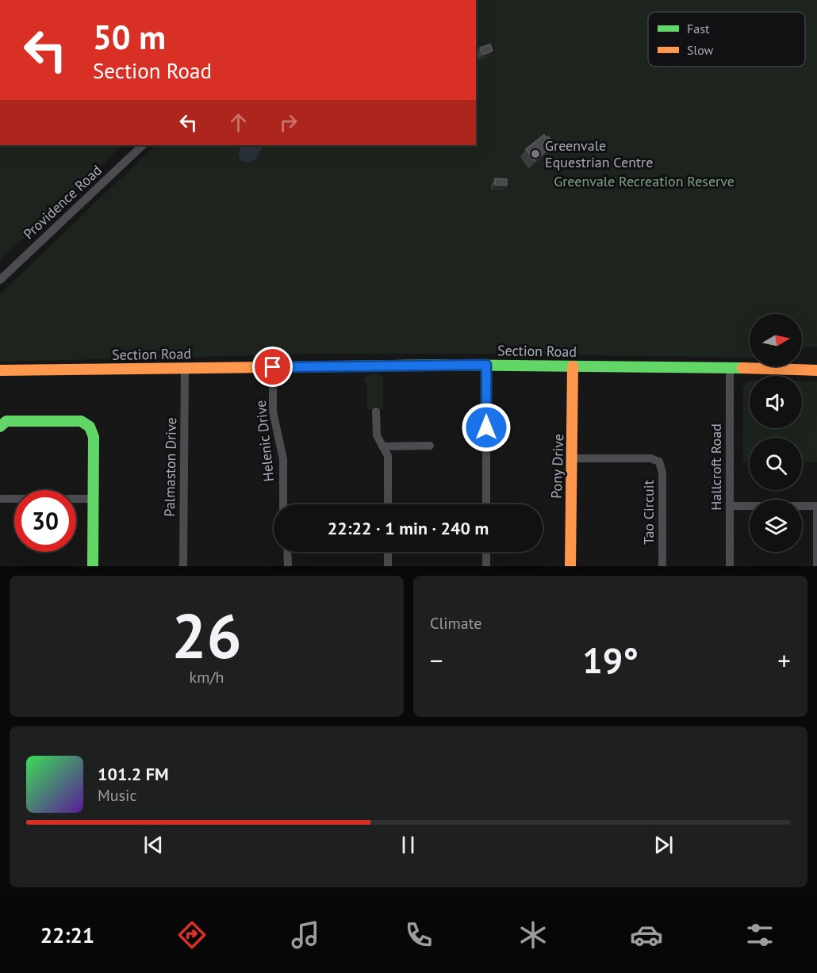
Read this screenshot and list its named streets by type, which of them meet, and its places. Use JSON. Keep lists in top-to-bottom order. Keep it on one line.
{"streets":{"street":["Providence Road","Section Road","Helenic Drive","Pony Drive","Palmaston Drive","Hallcroft Road","Tao Circuit"]},"crossings":[["Section Road","Helenic Drive"],["Section Road","Pony Drive"],["Section Road","Palmaston Drive"],["Section Road","Hallcroft Road"],["Pony Drive","Tao Circuit"]],"parks":["Greenvale Recreation Reserve"],"places":["Greenvale Equestrian Centre"],"legend":["Fast","Slow"],"north":"right","page":{"turn":["50 m","Section Road"],"limit":"30","trip":"22:22 · 1 min · 240 m","tile":[["26","km/h"],"Climate"],"heat":["−","19°","+"],"song":["101.2 FM","Music"],"tabs":"22:21"}}
